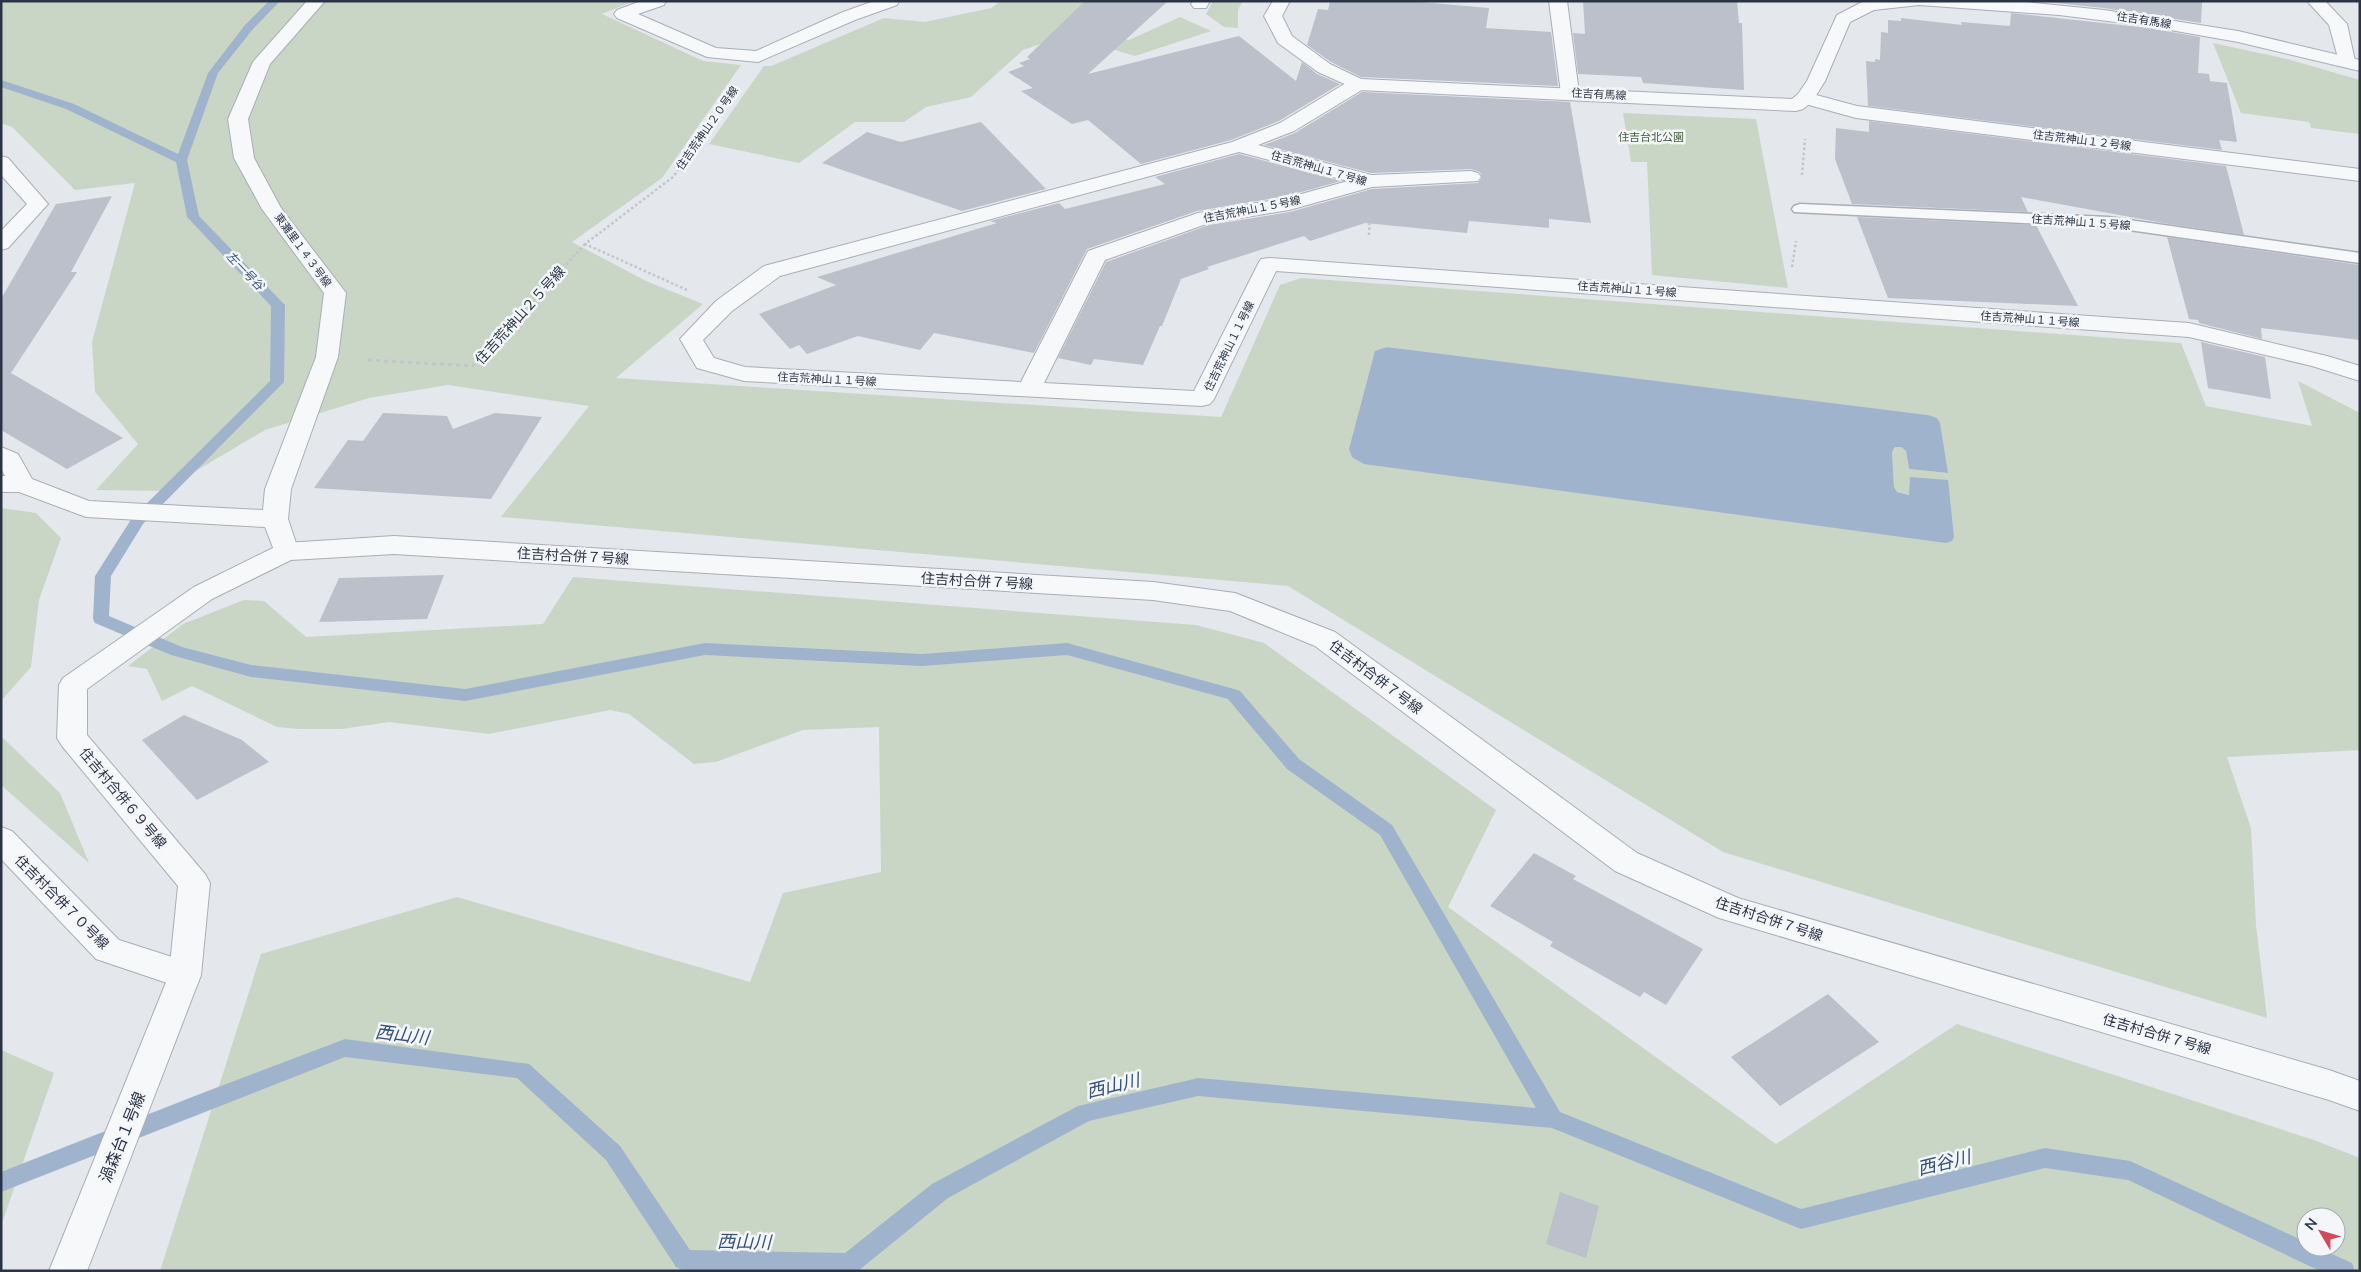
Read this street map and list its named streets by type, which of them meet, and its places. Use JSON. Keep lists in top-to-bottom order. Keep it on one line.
{"streets":{"street":["住吉有馬線","住吉荒神山１２号線","住吉荒神山１７号線","住吉荒神山１５号線","東灘里１４３号線","住吉荒神山１１号線","住吉村合併７号線","住吉村合併６９号線","住吉村合併７０号線","渦森台１号線"],"path":["住吉荒神山２０号線","住吉荒神山２５号線"]},"crossings":[["住吉有馬線","住吉荒神山１２号線"],["住吉有馬線","住吉荒神山１１号線"],["住吉荒神山２０号線","住吉荒神山２５号線"],["住吉荒神山１７号線","住吉荒神山１５号線"],["住吉荒神山１７号線","住吉荒神山１１号線"],["住吉荒神山１５号線","住吉荒神山１１号線"],["東灘里１４３号線","住吉荒神山２５号線"],["東灘里１４３号線","住吉村合併７号線"],["東灘里１４３号線","住吉村合併６９号線"],["住吉村合併７号線","住吉村合併６９号線"],["住吉村合併６９号線","住吉村合併７０号線"],["住吉村合併６９号線","渦森台１号線"],["住吉村合併７０号線","渦森台１号線"]],"water":["左一号谷","西山川","西谷川"],"parks":["住吉台北公園"],"north":"top left"}
